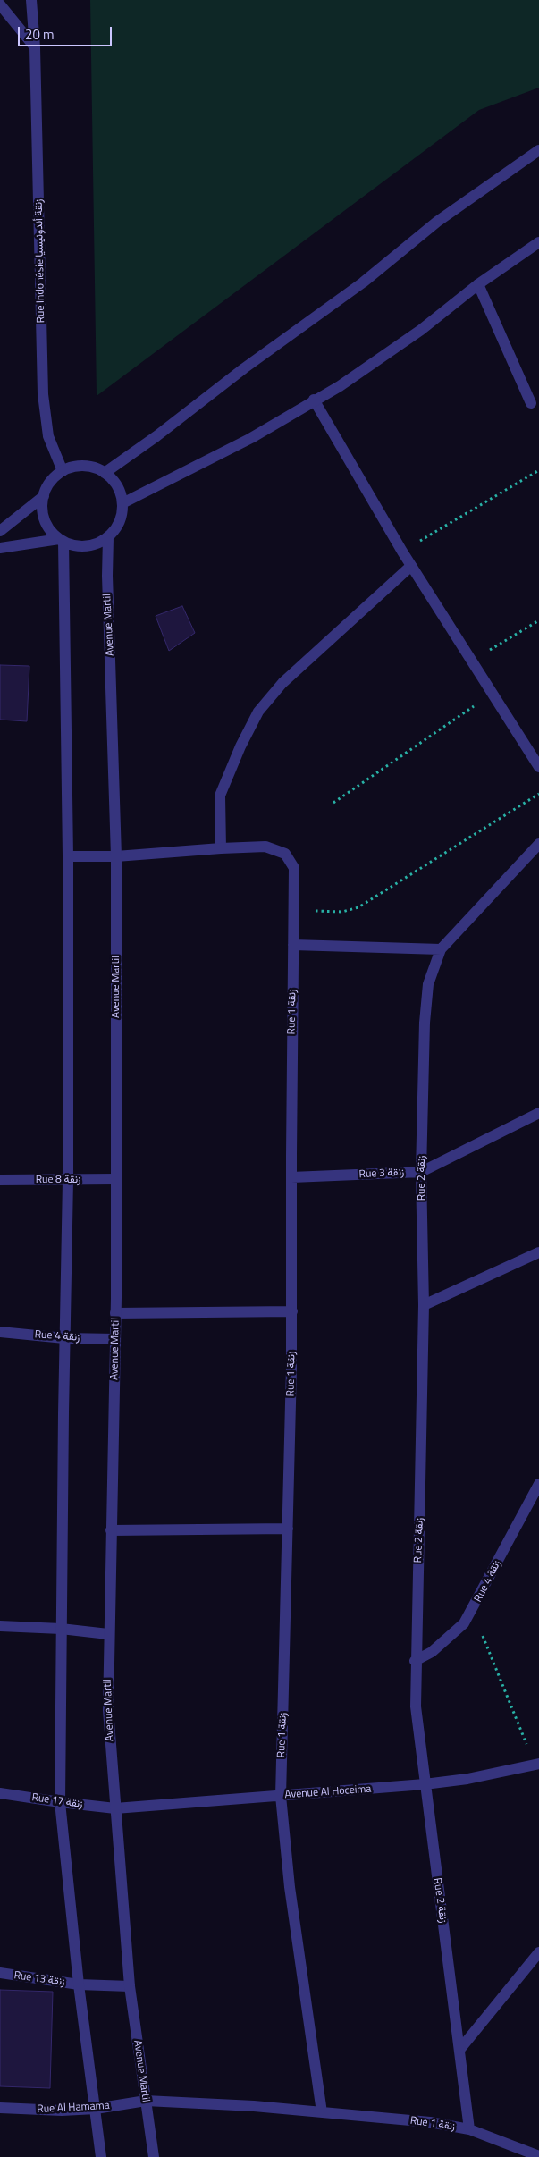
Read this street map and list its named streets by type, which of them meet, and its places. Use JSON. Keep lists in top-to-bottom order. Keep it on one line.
{"streets":{"street":["Rue Indonésie زنقة أندونيسيا","Avenue Martil","Rue 1 زنقة","Rue 3 زنقة","Rue 2 زنقة","Rue 8 زنقة","Rue 4 زنقة","Avenue Al Hoceima","Rue 17 زنقة","Rue 13 زنقة","Rue Al Hamama"]},"crossings":[["Rue Indonésie زنقة أندونيسيا","Avenue Martil"],["Avenue Martil","Rue 1 زنقة"],["Avenue Martil","Rue 8 زنقة"],["Avenue Martil","Rue 4 زنقة"],["Avenue Martil","Avenue Al Hoceima"],["Avenue Martil","Rue 17 زنقة"],["Avenue Martil","Rue 13 زنقة"],["Avenue Martil","Rue Al Hamama"],["Rue 1 زنقة","Rue 3 زنقة"],["Rue 1 زنقة","Rue 2 زنقة"],["Rue 1 زنقة","Avenue Al Hoceima"],["Rue 1 زنقة","Rue Al Hamama"],["Rue 3 زنقة","Rue 2 زنقة"],["Rue 2 زنقة","Rue 4 زنقة"],["Rue 2 زنقة","Avenue Al Hoceima"],["Avenue Al Hoceima","Rue 17 زنقة"]],"scale_bar":"20 m"}
